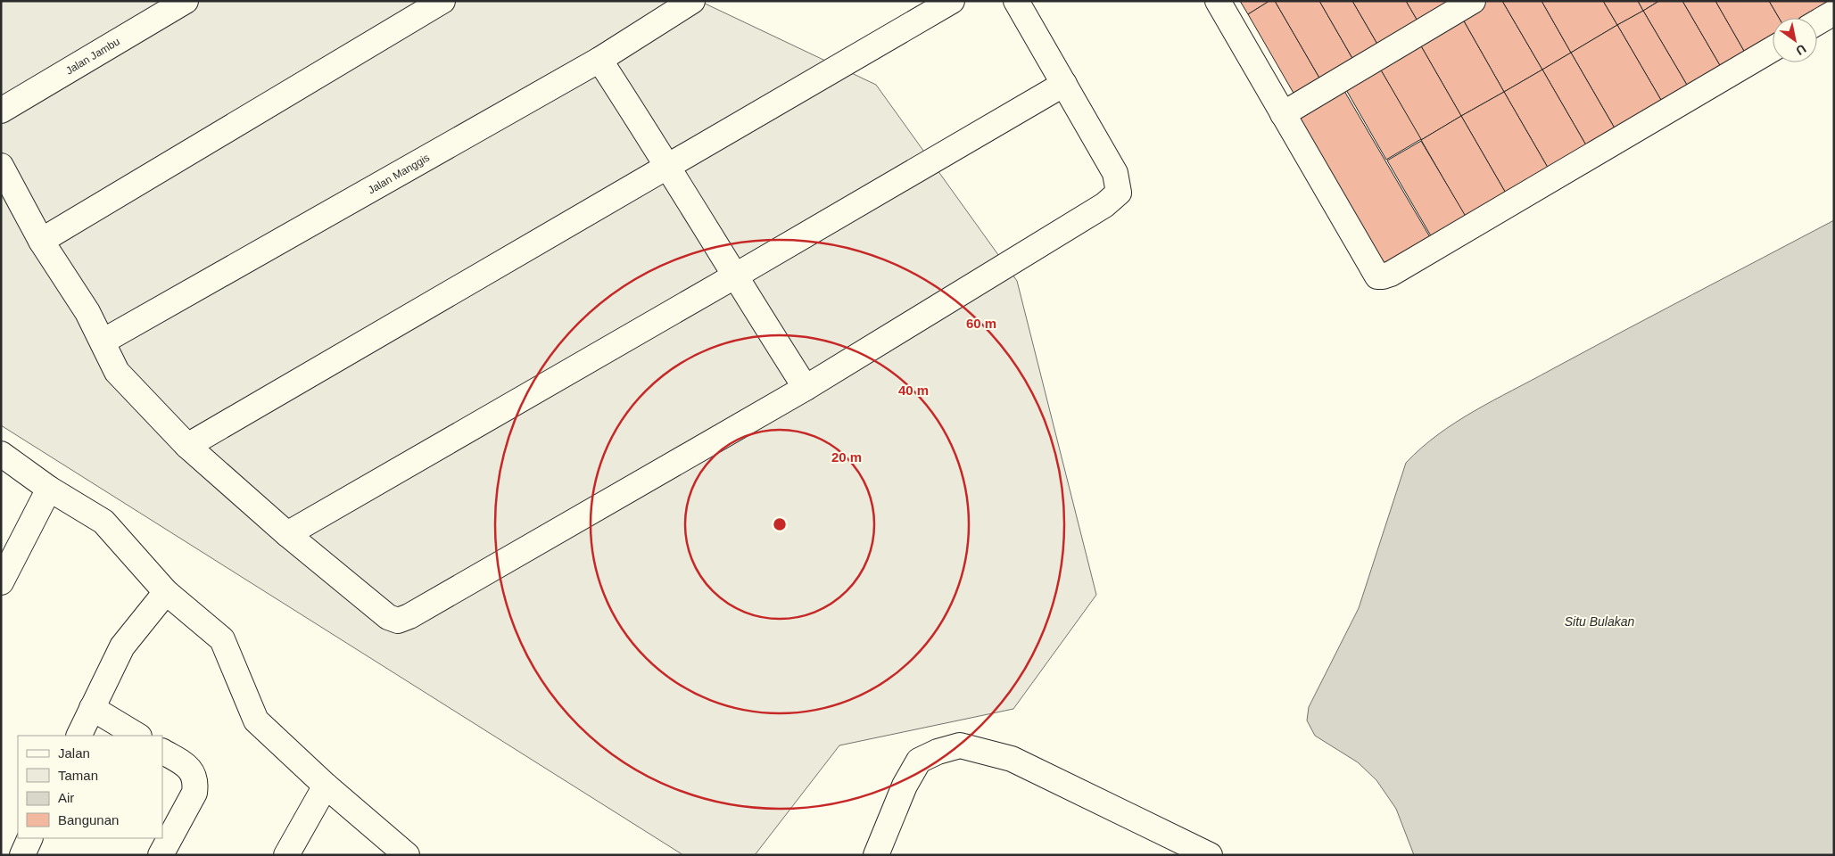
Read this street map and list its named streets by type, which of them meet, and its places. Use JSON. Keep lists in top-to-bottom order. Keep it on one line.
{"streets":{"street":["Jalan Jambu","Jalan Manggis"]},"water":["Situ Bulakan"],"legend":["Jalan","Taman","Air","Bangunan"],"north":"bottom right","rings":["60 m","40 m","20 m"]}
